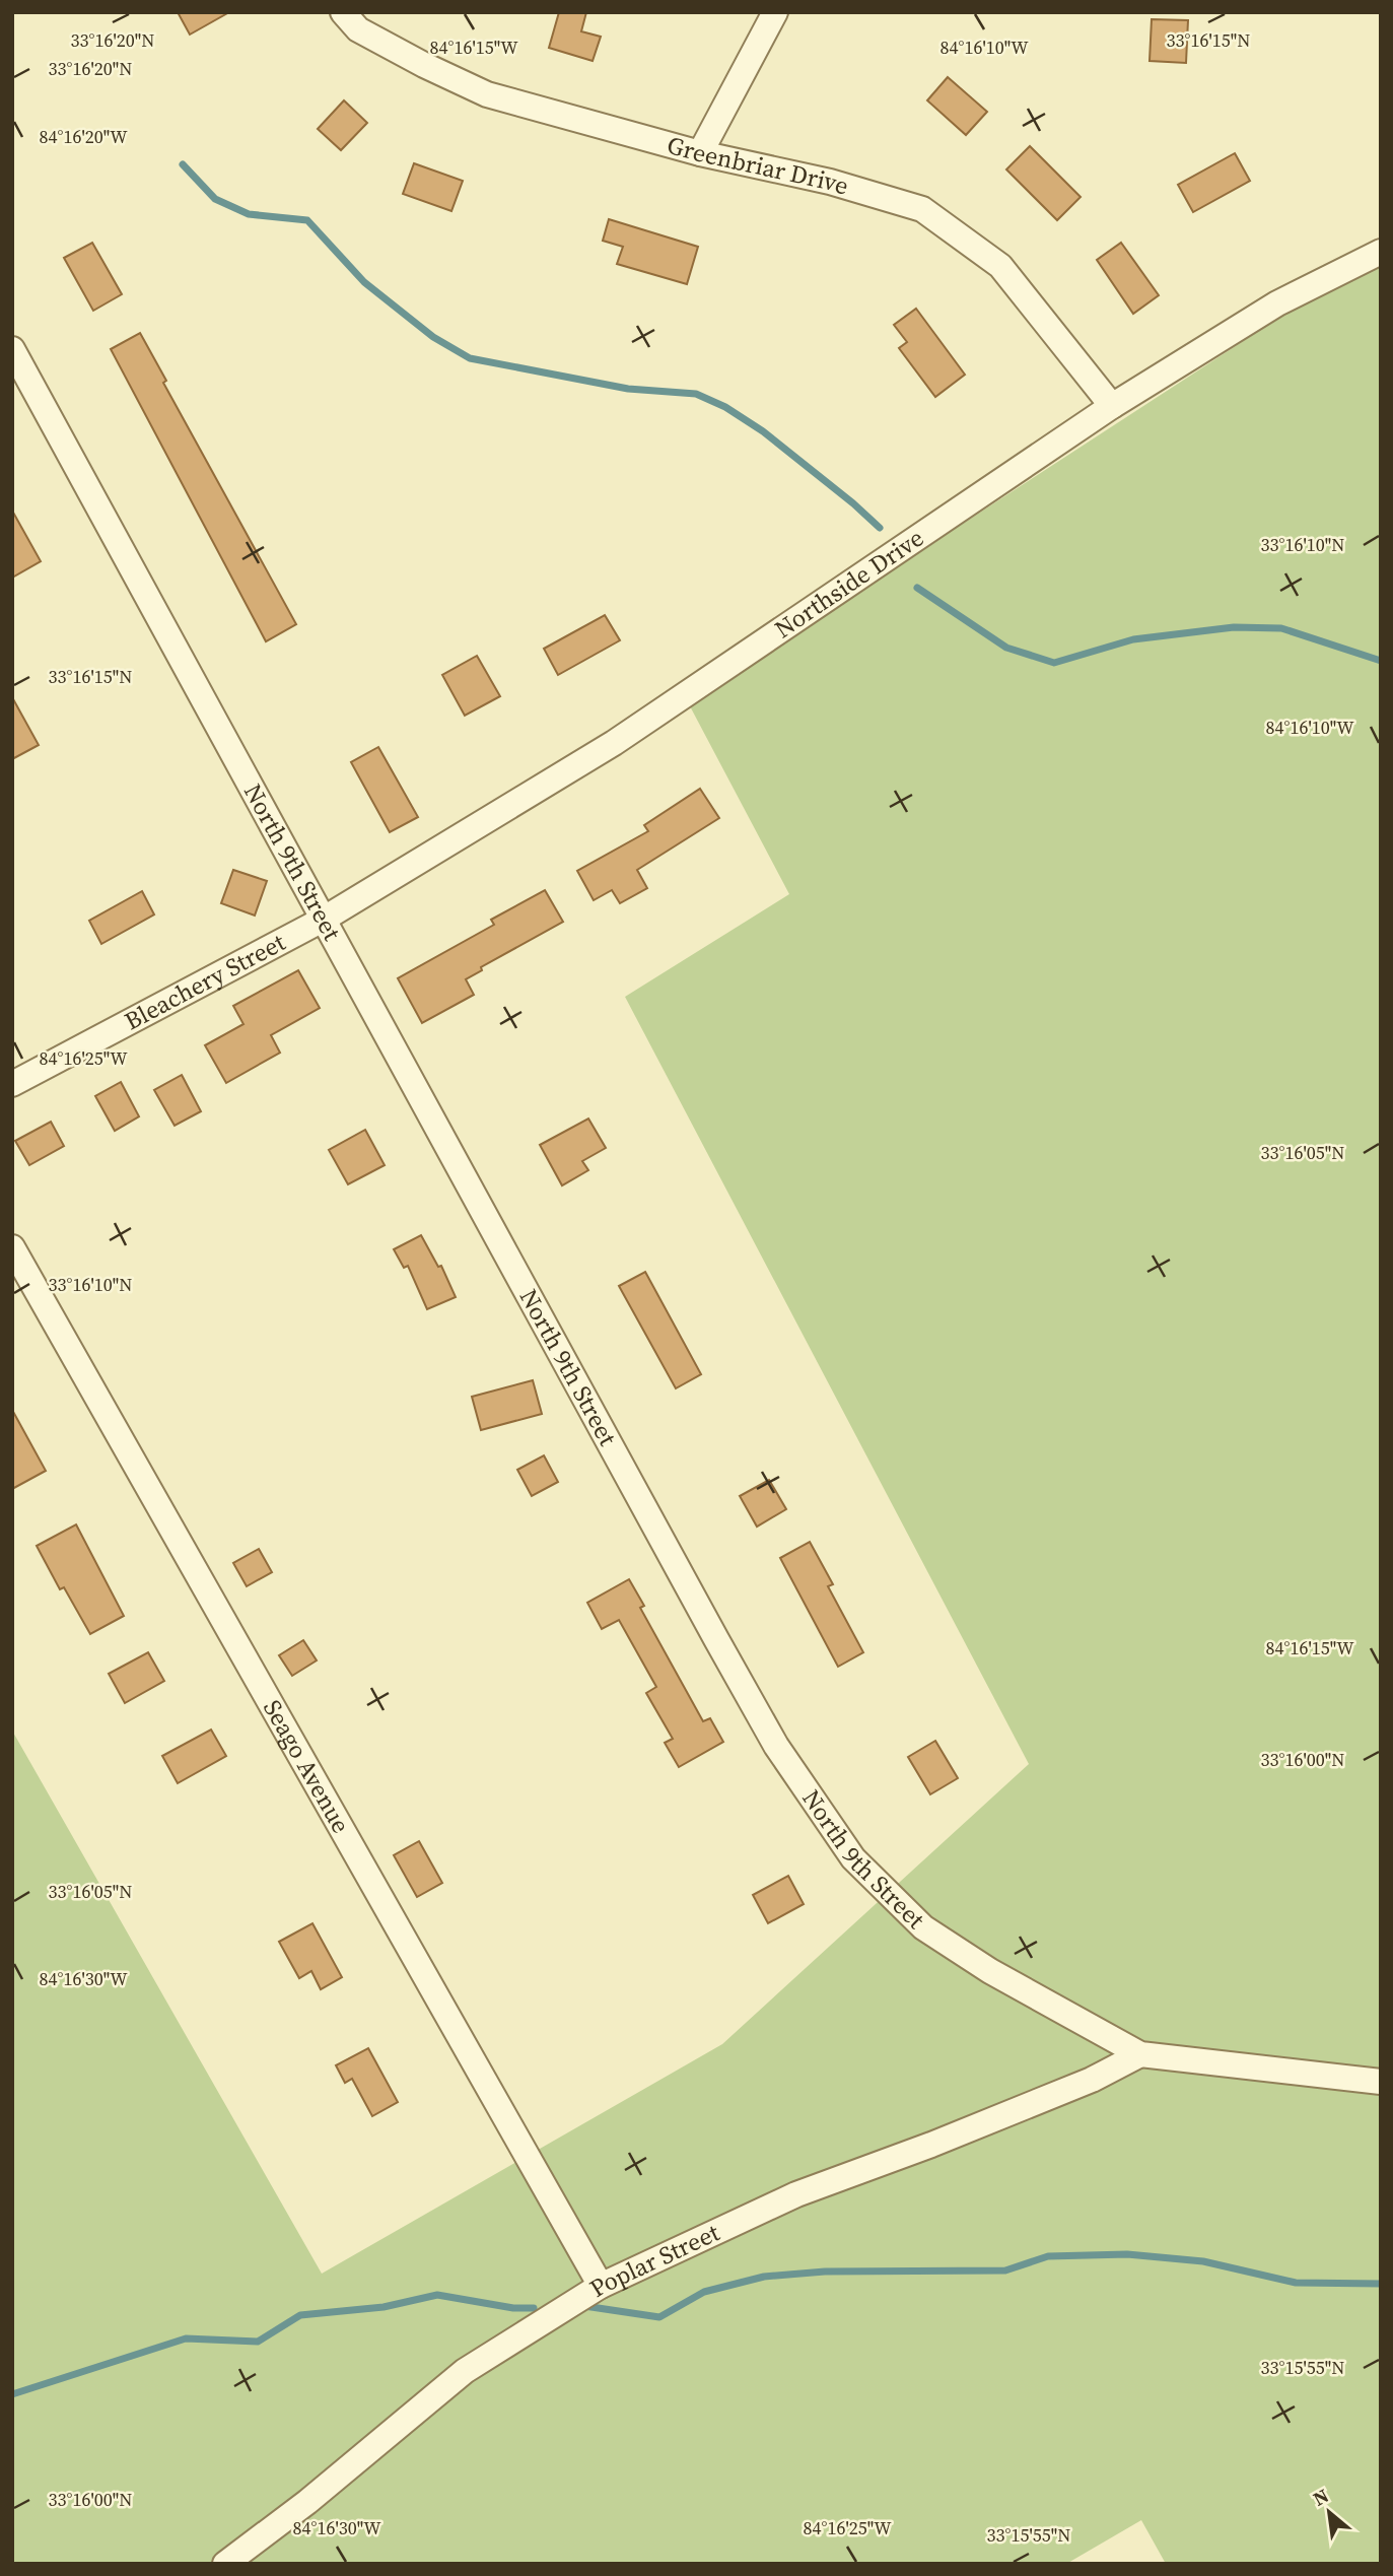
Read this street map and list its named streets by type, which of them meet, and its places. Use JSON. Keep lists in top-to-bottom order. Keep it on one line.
{"streets":{"street":["Greenbriar Drive","Northside Drive","North 9th Street","Bleachery Street","Seago Avenue","Poplar Street"]},"crossings":[["Greenbriar Drive","Northside Drive"],["Northside Drive","North 9th Street"],["Northside Drive","Bleachery Street"],["North 9th Street","Bleachery Street"],["North 9th Street","Poplar Street"],["Seago Avenue","Poplar Street"]],"north":"top left","coordinates":["33°16'20\"N","33°16'15\"N","84°16'15\"W","84°16'10\"W","84°16'20\"W","33°16'10\"N","84°16'25\"W","33°16'05\"N","33°16'00\"N","84°16'30\"W","33°15'55\"N"]}
